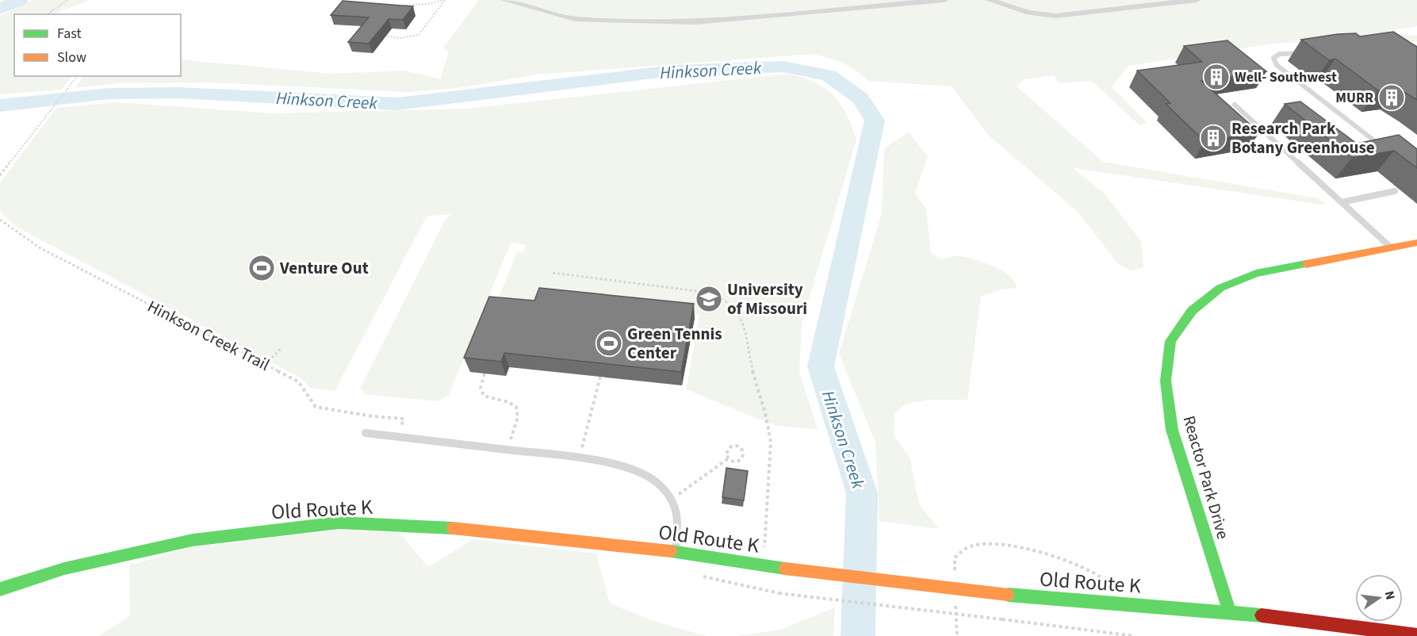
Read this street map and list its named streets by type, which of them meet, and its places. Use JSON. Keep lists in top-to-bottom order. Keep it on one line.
{"streets":{"street":["Reactor Park Drive","Old Route K"],"path":["Hinkson Creek Trail"]},"crossings":[["Reactor Park Drive","Old Route K"]],"water":["Hinkson Creek"],"places":{"building":["Well- Southwest","MURR","Research Park Botany Greenhouse"],"sports":["Venture Out","Green Tennis Center"],"school or university":["University of Missouri"]},"legend":["Fast","Slow"],"north":"right"}
